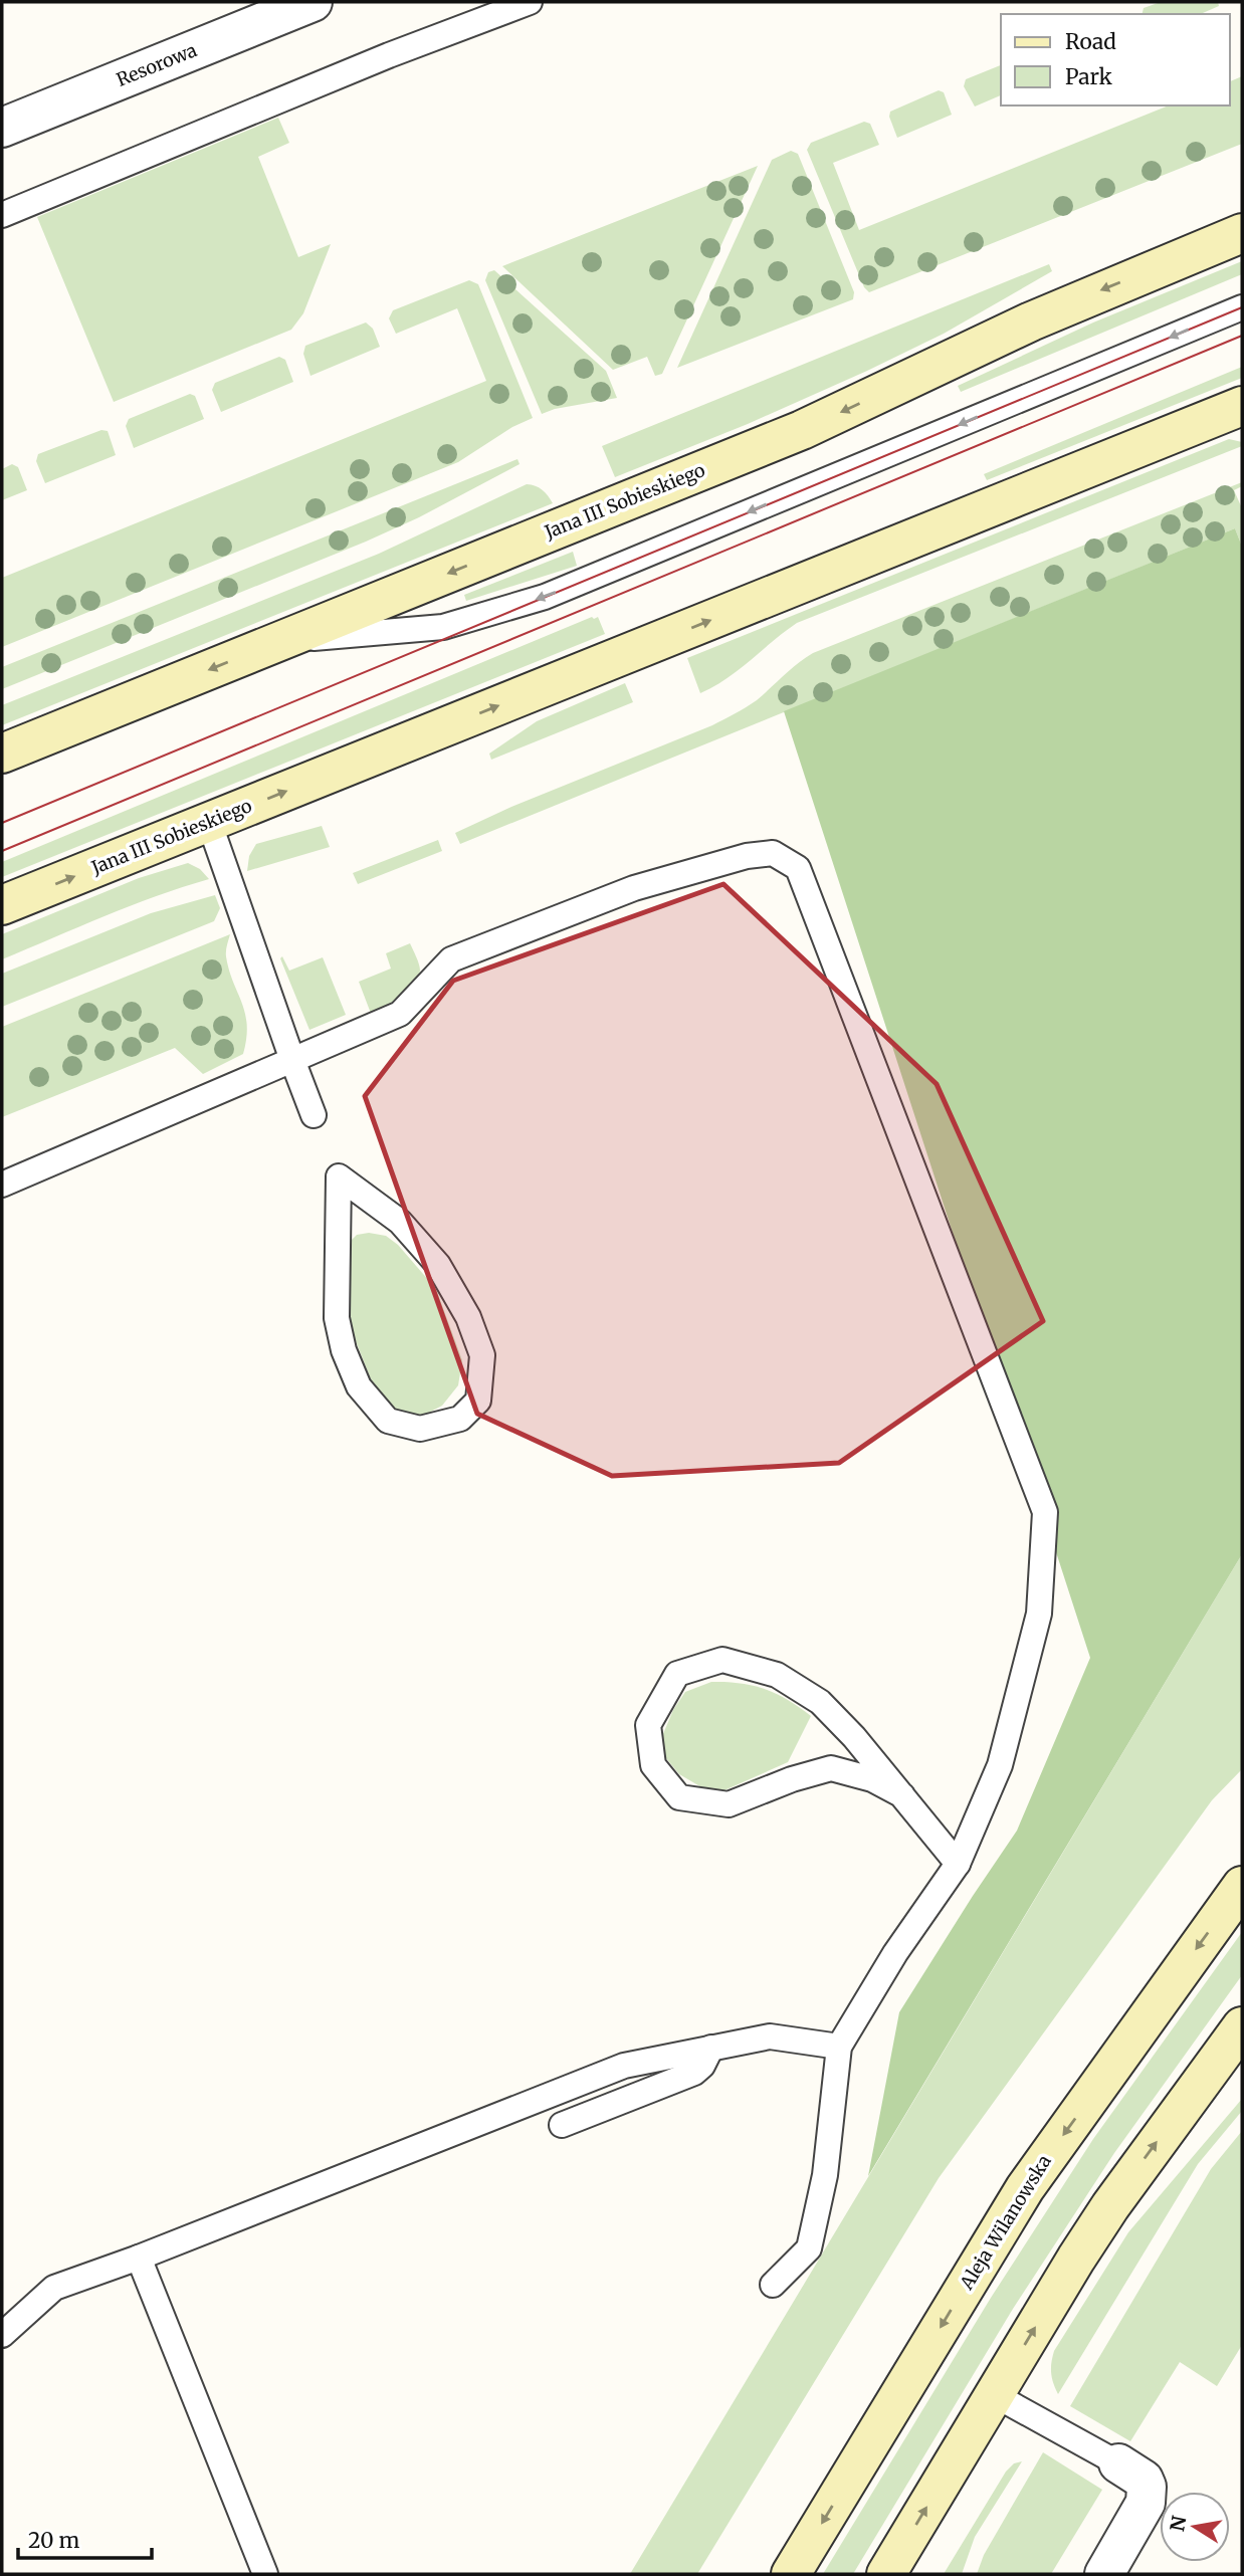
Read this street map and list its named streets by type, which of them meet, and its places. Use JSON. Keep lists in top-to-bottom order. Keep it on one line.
{"streets":{"main road":["Jana III Sobieskiego","Aleja Wilanowska"],"street":["Resorowa"]},"legend":["Road","Park"],"scale_bar":"20 m","north":"left"}
